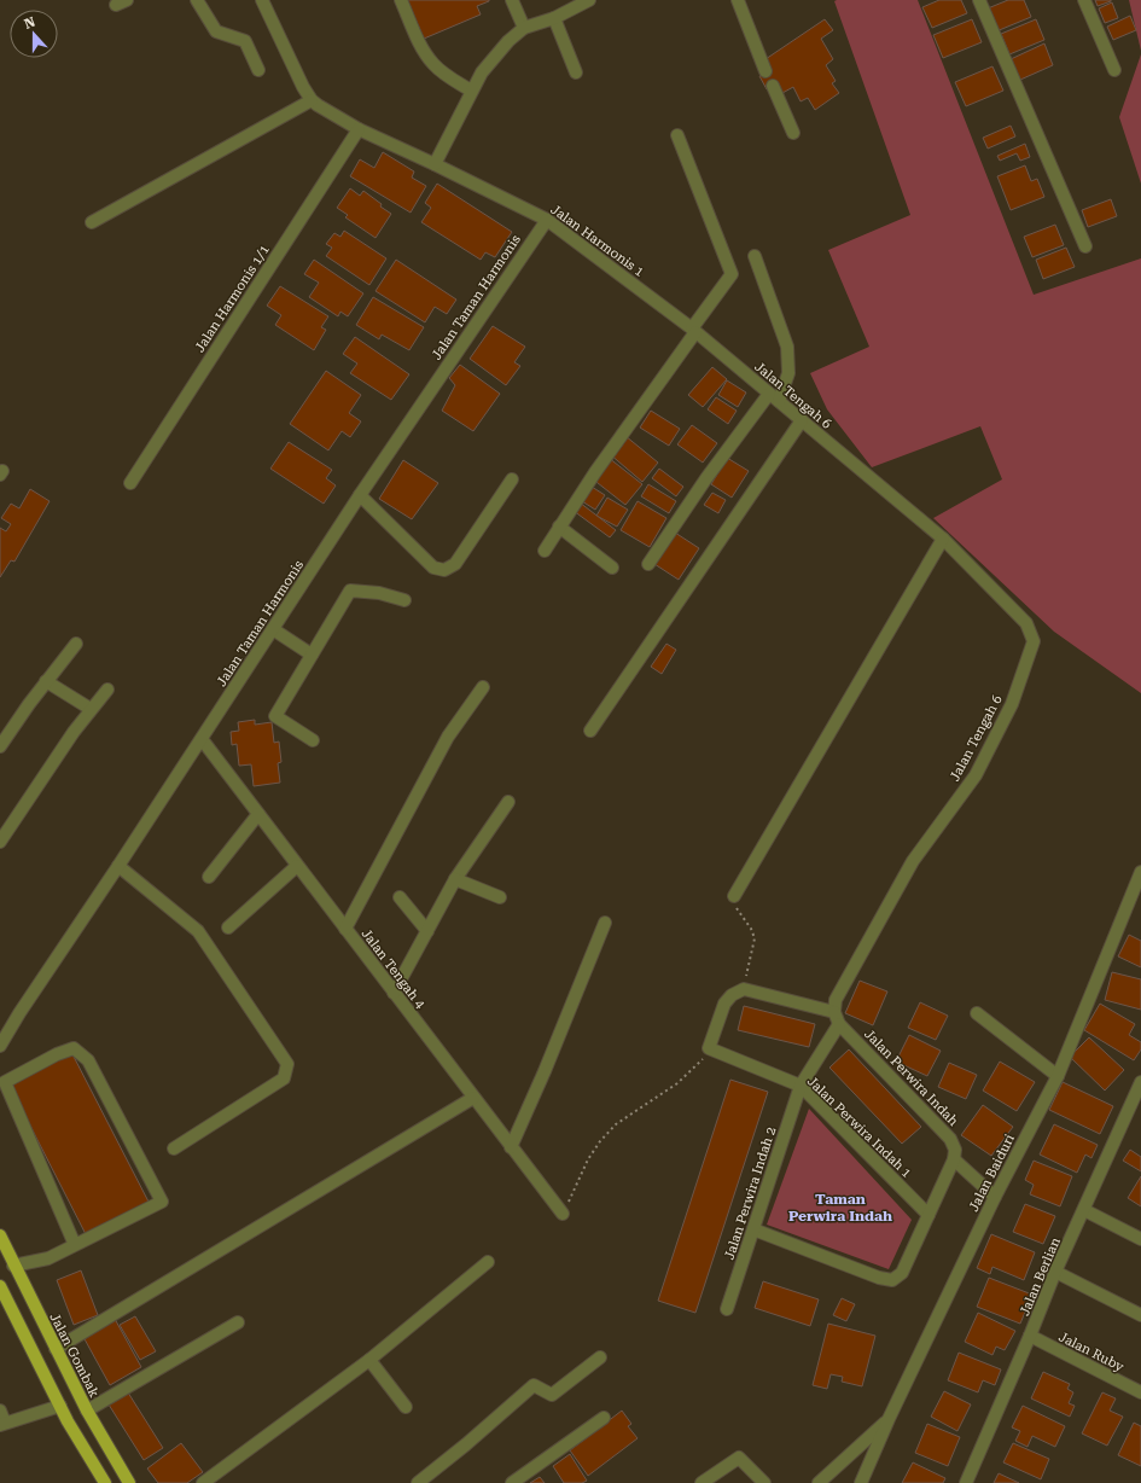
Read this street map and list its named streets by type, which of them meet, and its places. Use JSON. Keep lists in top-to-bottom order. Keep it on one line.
{"streets":{"main road":["Jalan Gombak"],"street":["Jalan Harmonis 1","Jalan Taman Harmonis","Jalan Harmonis 1/1","Jalan Tengah 6","Jalan Tengah 4","Jalan Perwira Indah","Jalan Perwira Indah 1","Jalan Baiduri","Jalan Perwira Indah 2","Jalan Berlian","Jalan Ruby"]},"crossings":[["Jalan Harmonis 1","Jalan Taman Harmonis"],["Jalan Harmonis 1","Jalan Harmonis 1/1"],["Jalan Harmonis 1","Jalan Tengah 6"],["Jalan Taman Harmonis","Jalan Tengah 4"],["Jalan Tengah 6","Jalan Perwira Indah"],["Jalan Perwira Indah","Jalan Perwira Indah 2"],["Jalan Perwira Indah 1","Jalan Perwira Indah 2"],["Jalan Berlian","Jalan Ruby"]],"districts":["Taman Perwira Indah"],"north":"top"}
